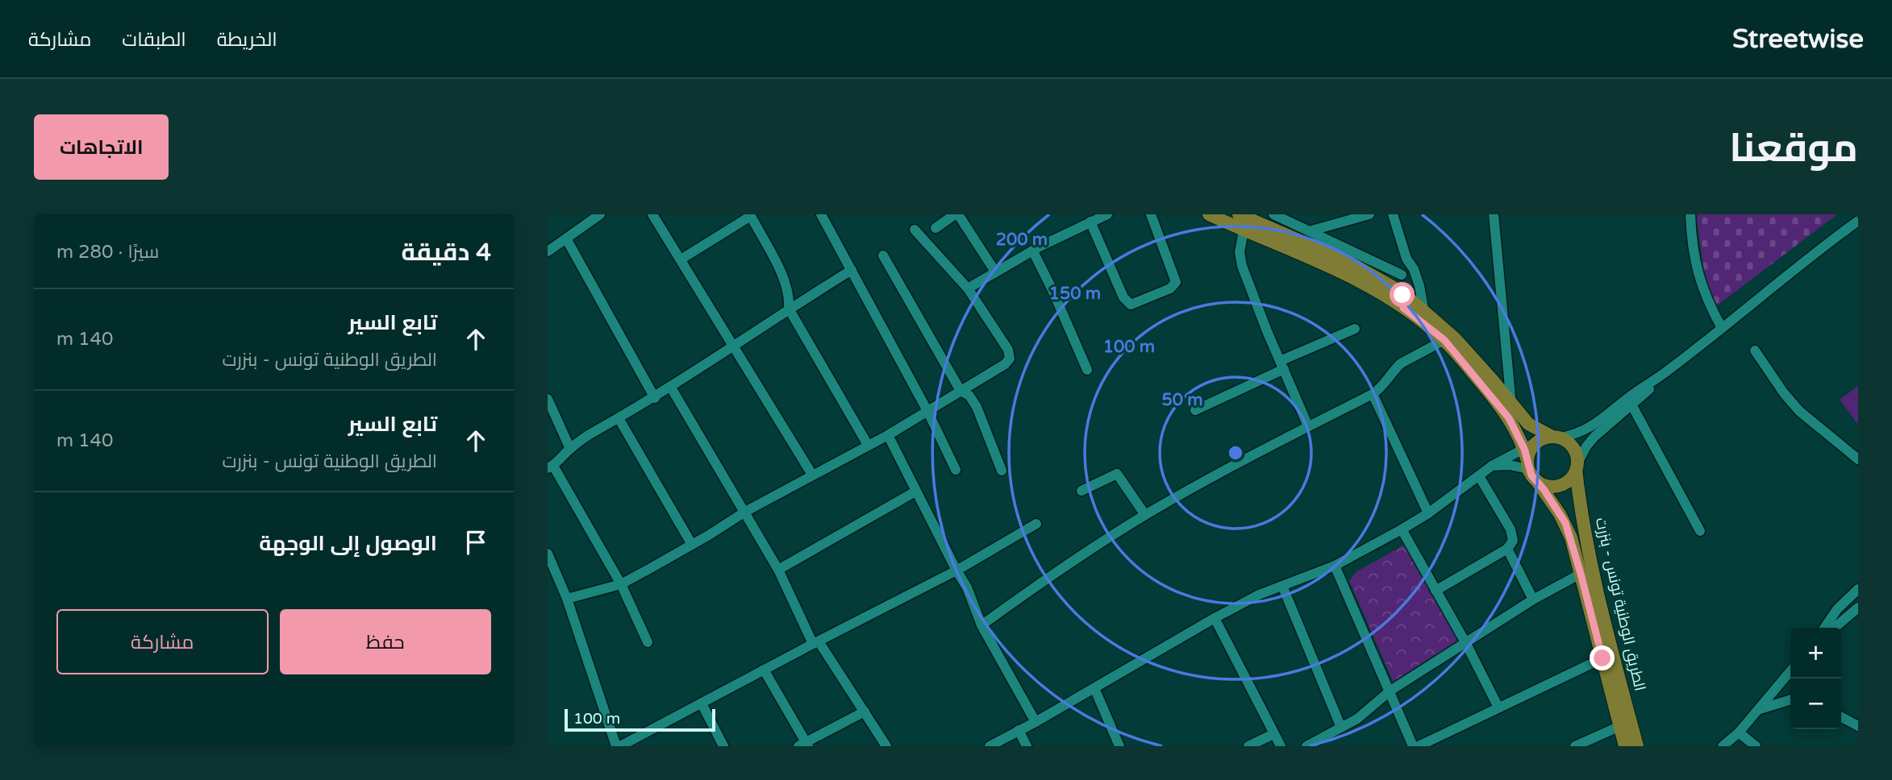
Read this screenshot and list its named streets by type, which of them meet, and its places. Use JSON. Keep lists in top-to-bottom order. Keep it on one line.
{"streets":{"main road":["الطريق الوطنية تونس - بنزرت"]},"scale_bar":"100 m","page":{"header":"Streetwise","nav":["الخريطة","الطبقات","مشاركة"],"title":"موقعنا","buttons":["الاتجاهات",["حفظ","مشاركة"]],"heading":["4 دقيقة","سيرًا · 280 m"],"list":[["تابع السير","الطريق الوطنية تونس - بنزرت","140 m"],["تابع السير","الطريق الوطنية تونس - بنزرت","140 m"],"الوصول إلى الوجهة"],"map_buttons":["+","−"],"scale":"100 m"},"rings":["200 m","150 m","100 m","50 m"]}
